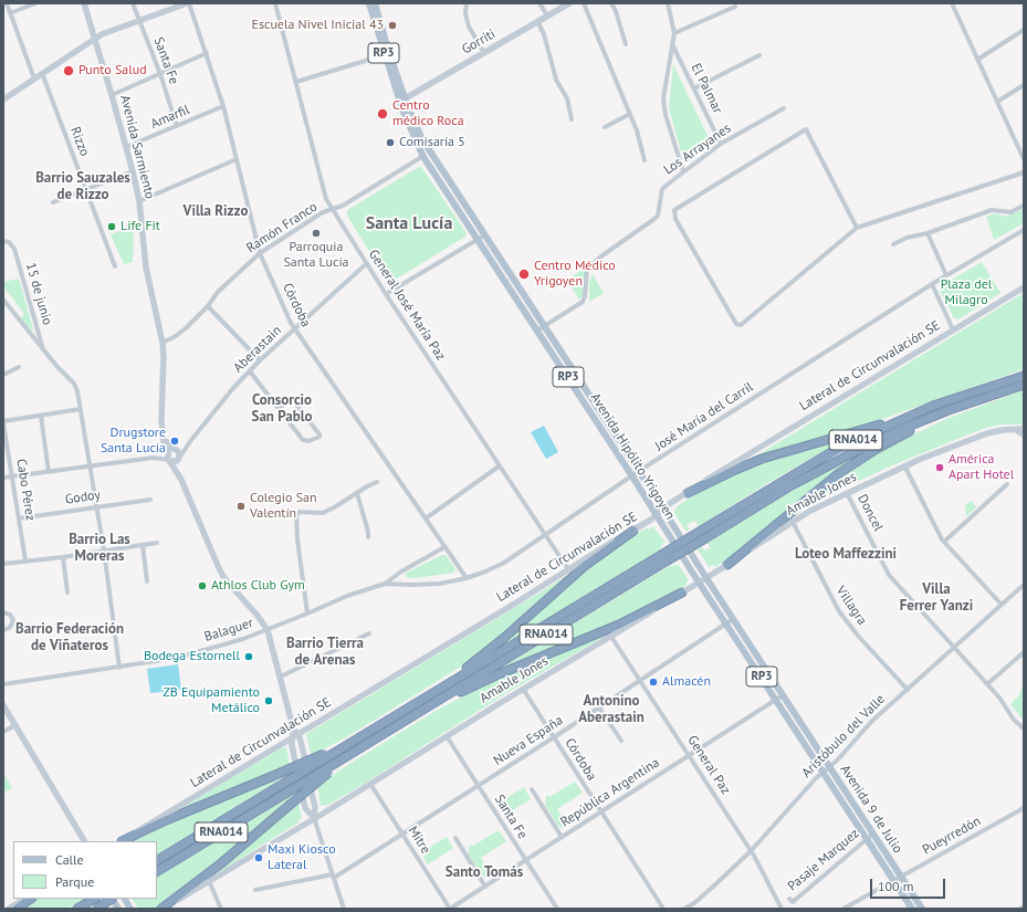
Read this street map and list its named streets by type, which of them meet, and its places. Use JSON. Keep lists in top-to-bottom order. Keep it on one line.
{"streets":{"highway":["RNA014"],"main road":["RP3","Avenida Hipólito Yrigoyen","Avenida 9 de Julio"],"street":["Gorriti","Santa Fe","El Palmar","Amarfil","Rizzo","Avenida Sarmiento","Los Arrayanes","Ramón Franco","15 de junio","Córdoba","General José María Paz","Aberastain","Lateral de Circunvalación SE","José María del Carril","Cabo Pérez","Amable Jones","Godoy","Doncel","Villagra","Balaguer","Aristóbulo del Valle","Nueva España","General Paz","República Argentina","Pueyrredón","Mitre","Pasaje Marquez"]},"crossings":[["Gorriti","Avenida Hipólito Yrigoyen"],["Santa Fe","Amarfil"],["Santa Fe","Amable Jones"],["Santa Fe","Nueva España"],["Santa Fe","República Argentina"],["El Palmar","Los Arrayanes"],["Amarfil","Avenida Sarmiento"],["Amarfil","Córdoba"],["Avenida Sarmiento","Ramón Franco"],["Avenida Sarmiento","Aberastain"],["Avenida Sarmiento","Lateral de Circunvalación SE"],["Avenida Sarmiento","Amable Jones"],["Avenida Sarmiento","Balaguer"],["Avenida Sarmiento","Nueva España"],["Los Arrayanes","Avenida Hipólito Yrigoyen"],["Ramón Franco","Córdoba"],["Ramón Franco","General José María Paz"],["Ramón Franco","Avenida Hipólito Yrigoyen"],["Córdoba","Aberastain"],["Córdoba","José María del Carril"],["Córdoba","Amable Jones"],["Córdoba","Balaguer"],["Córdoba","Nueva España"],["Córdoba","República Argentina"],["General José María Paz","Aberastain"],["General José María Paz","Lateral de Circunvalación SE"],["General José María Paz","José María del Carril"],["Aberastain","Cabo Pérez"],["Lateral de Circunvalación SE","Avenida Hipólito Yrigoyen"],["José María del Carril","Avenida Hipólito Yrigoyen"],["José María del Carril","Balaguer"],["Avenida Hipólito Yrigoyen","Amable Jones"],["Avenida Hipólito Yrigoyen","Aristóbulo del Valle"],["Avenida Hipólito Yrigoyen","Nueva España"],["Avenida Hipólito Yrigoyen","República Argentina"],["Avenida Hipólito Yrigoyen","Avenida 9 de Julio"],["Cabo Pérez","Godoy"],["Amable Jones","Doncel"],["Amable Jones","Villagra"],["Amable Jones","General Paz"],["Amable Jones","Mitre"],["Doncel","Aristóbulo del Valle"],["Villagra","Aristóbulo del Valle"],["Aristóbulo del Valle","General Paz"],["Aristóbulo del Valle","Avenida 9 de Julio"],["Nueva España","General Paz"],["Nueva España","Mitre"],["General Paz","República Argentina"],["República Argentina","Mitre"],["Avenida 9 de Julio","Pueyrredón"],["Avenida 9 de Julio","Pasaje Marquez"]],"districts":["Barrio Sauzales de Rizzo","Villa Rizzo","Santa Lucía","Consorcio San Pablo","Barrio Las Moreras","Loteo Maffezzini","Villa Ferrer Yanzi","Barrio Federación de Viñateros","Barrio Tierra de Arenas","Antonino Aberastain","Santo Tomás"],"parks":["Plaza del Milagro"],"places":["Escuela Nivel Inicial 43","Punto Salud","Centro médico Roca","Comisaría 5","Life Fit","Parroquia Santa Lucía","Centro Médico Yrigoyen","Drugstore Santa Lucía","América Apart Hotel","Colegio San Valentín","Athlos Club Gym","Bodega Estornell","Almacén","ZB Equipamiento Metálico","Maxi Kiosco Lateral"],"legend":["Calle","Parque"],"scale_bar":"100 m"}
